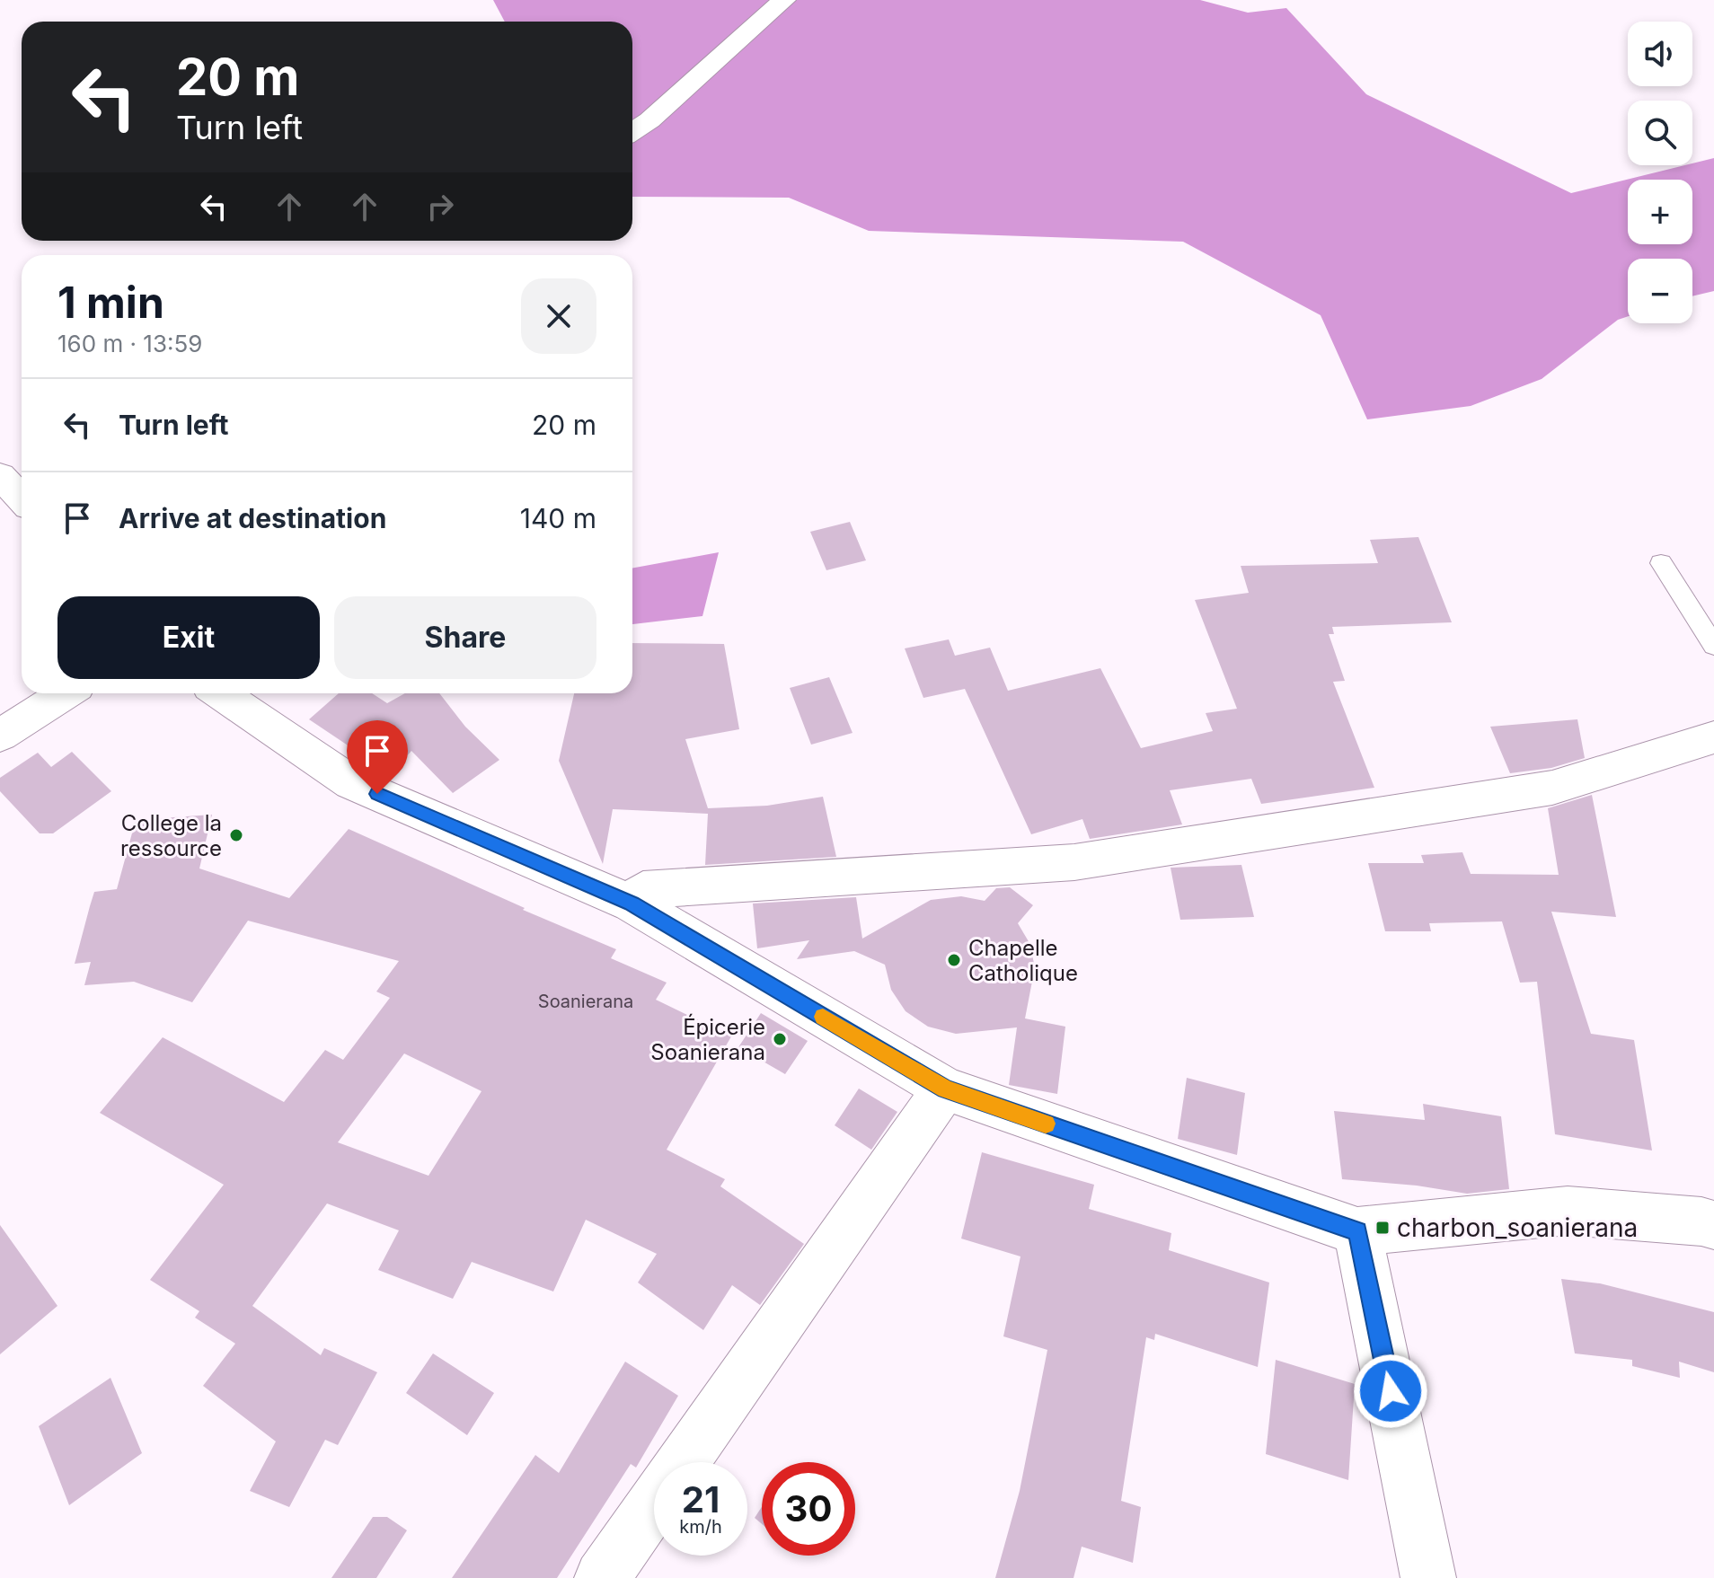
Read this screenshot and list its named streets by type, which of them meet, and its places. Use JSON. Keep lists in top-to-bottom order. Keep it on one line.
{"places":{"other":["College la ressource","Chapelle Catholique","Épicerie Soanierana"],"transit":["charbon_soanierana"]},"house_numbers":["Soanierana"],"page":{"map_buttons":["+","−"],"turn":["20 m","Turn left"],"heading":["1 min","160 m · 13:59"],"list":[{"name":"Turn left","value":"20 m"},{"name":"Arrive at destination","value":"140 m"}],"buttons":["Exit","Share"],"speed":"21 km/h","limit":"30"}}
